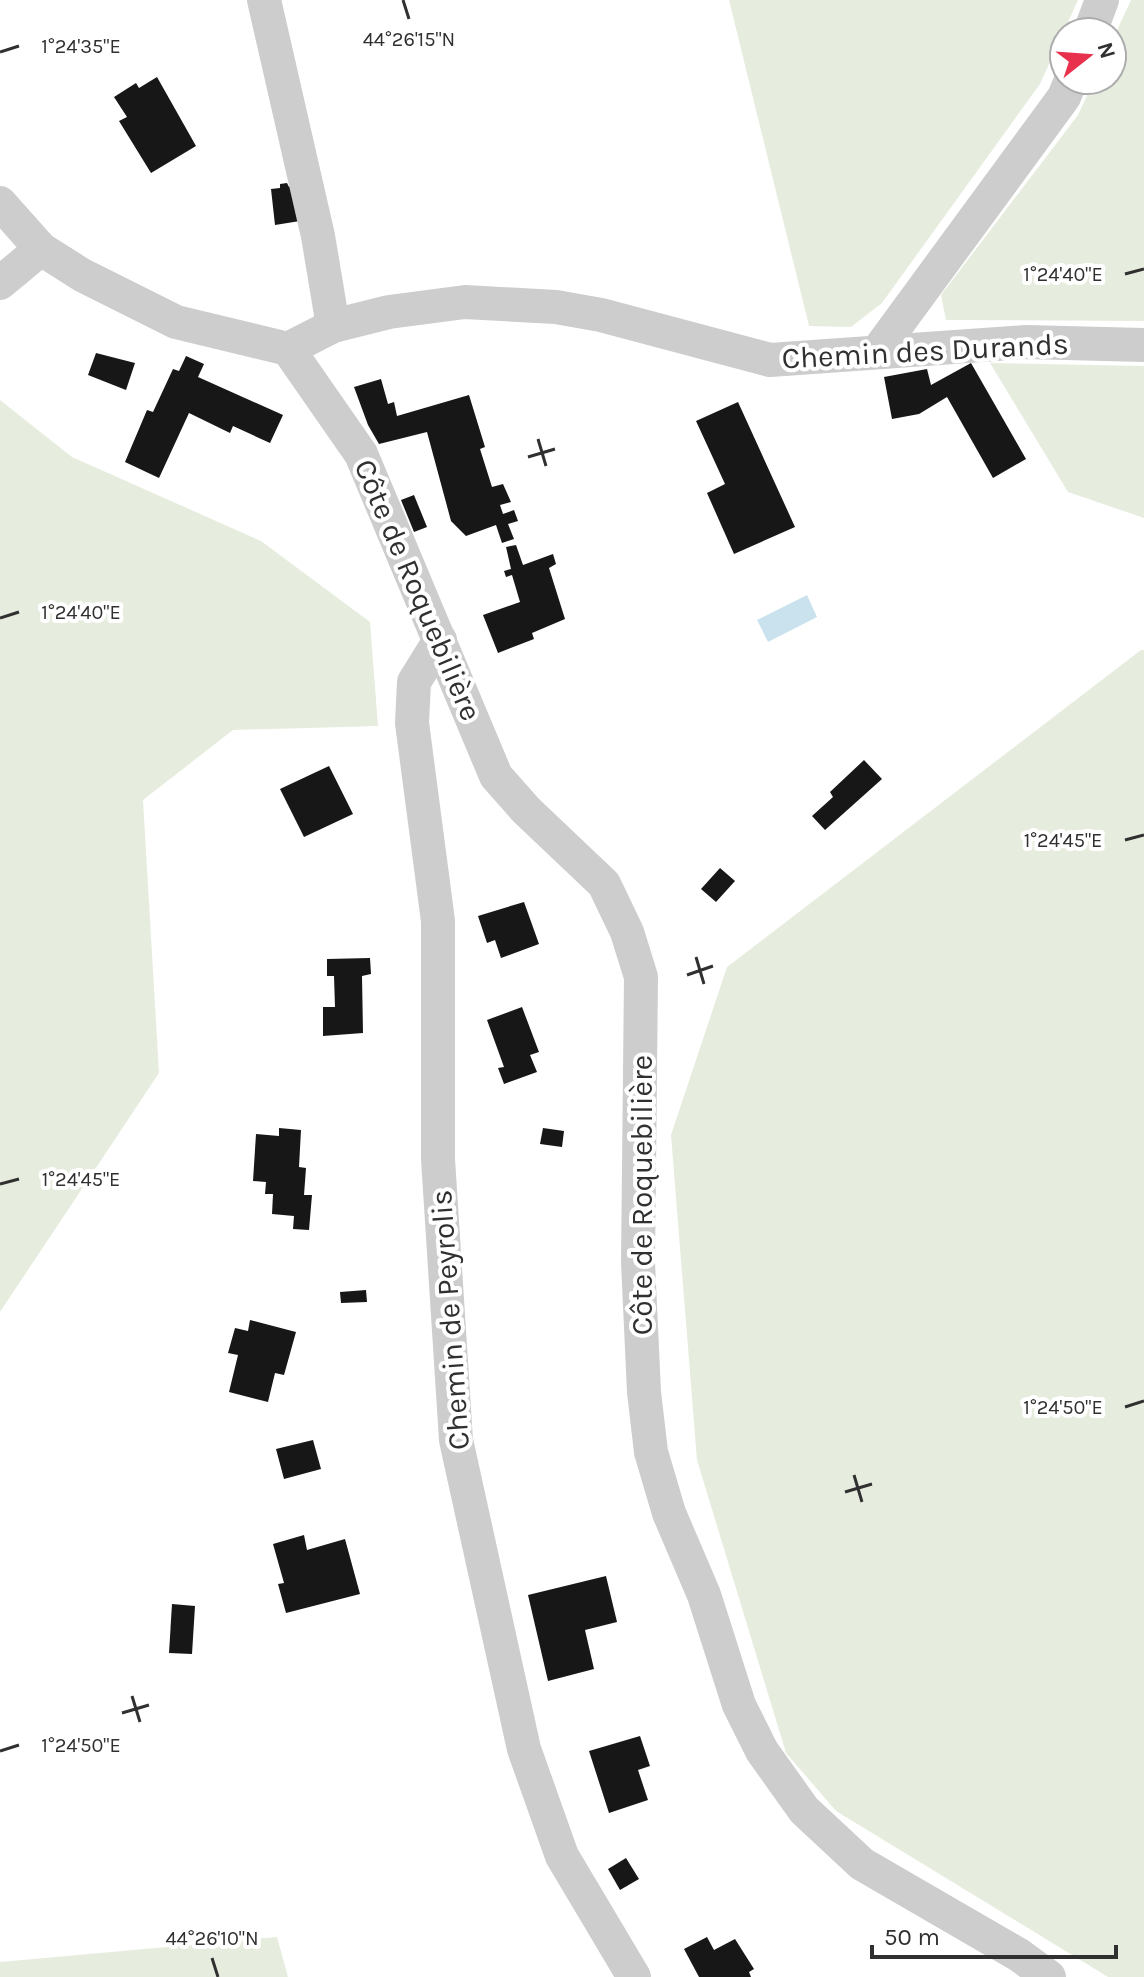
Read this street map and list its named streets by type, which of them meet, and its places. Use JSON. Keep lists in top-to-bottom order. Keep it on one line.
{"streets":{"street":["Chemin des Durands","Côte de Roquebilière","Chemin de Peyrolis"]},"crossings":[["Chemin des Durands","Côte de Roquebilière"],["Côte de Roquebilière","Chemin de Peyrolis"]],"scale_bar":"50 m","north":"right","coordinates":["44°26'15\"N","1°24'35\"E","1°24'40\"E","1°24'45\"E","1°24'50\"E","44°26'10\"N"]}
